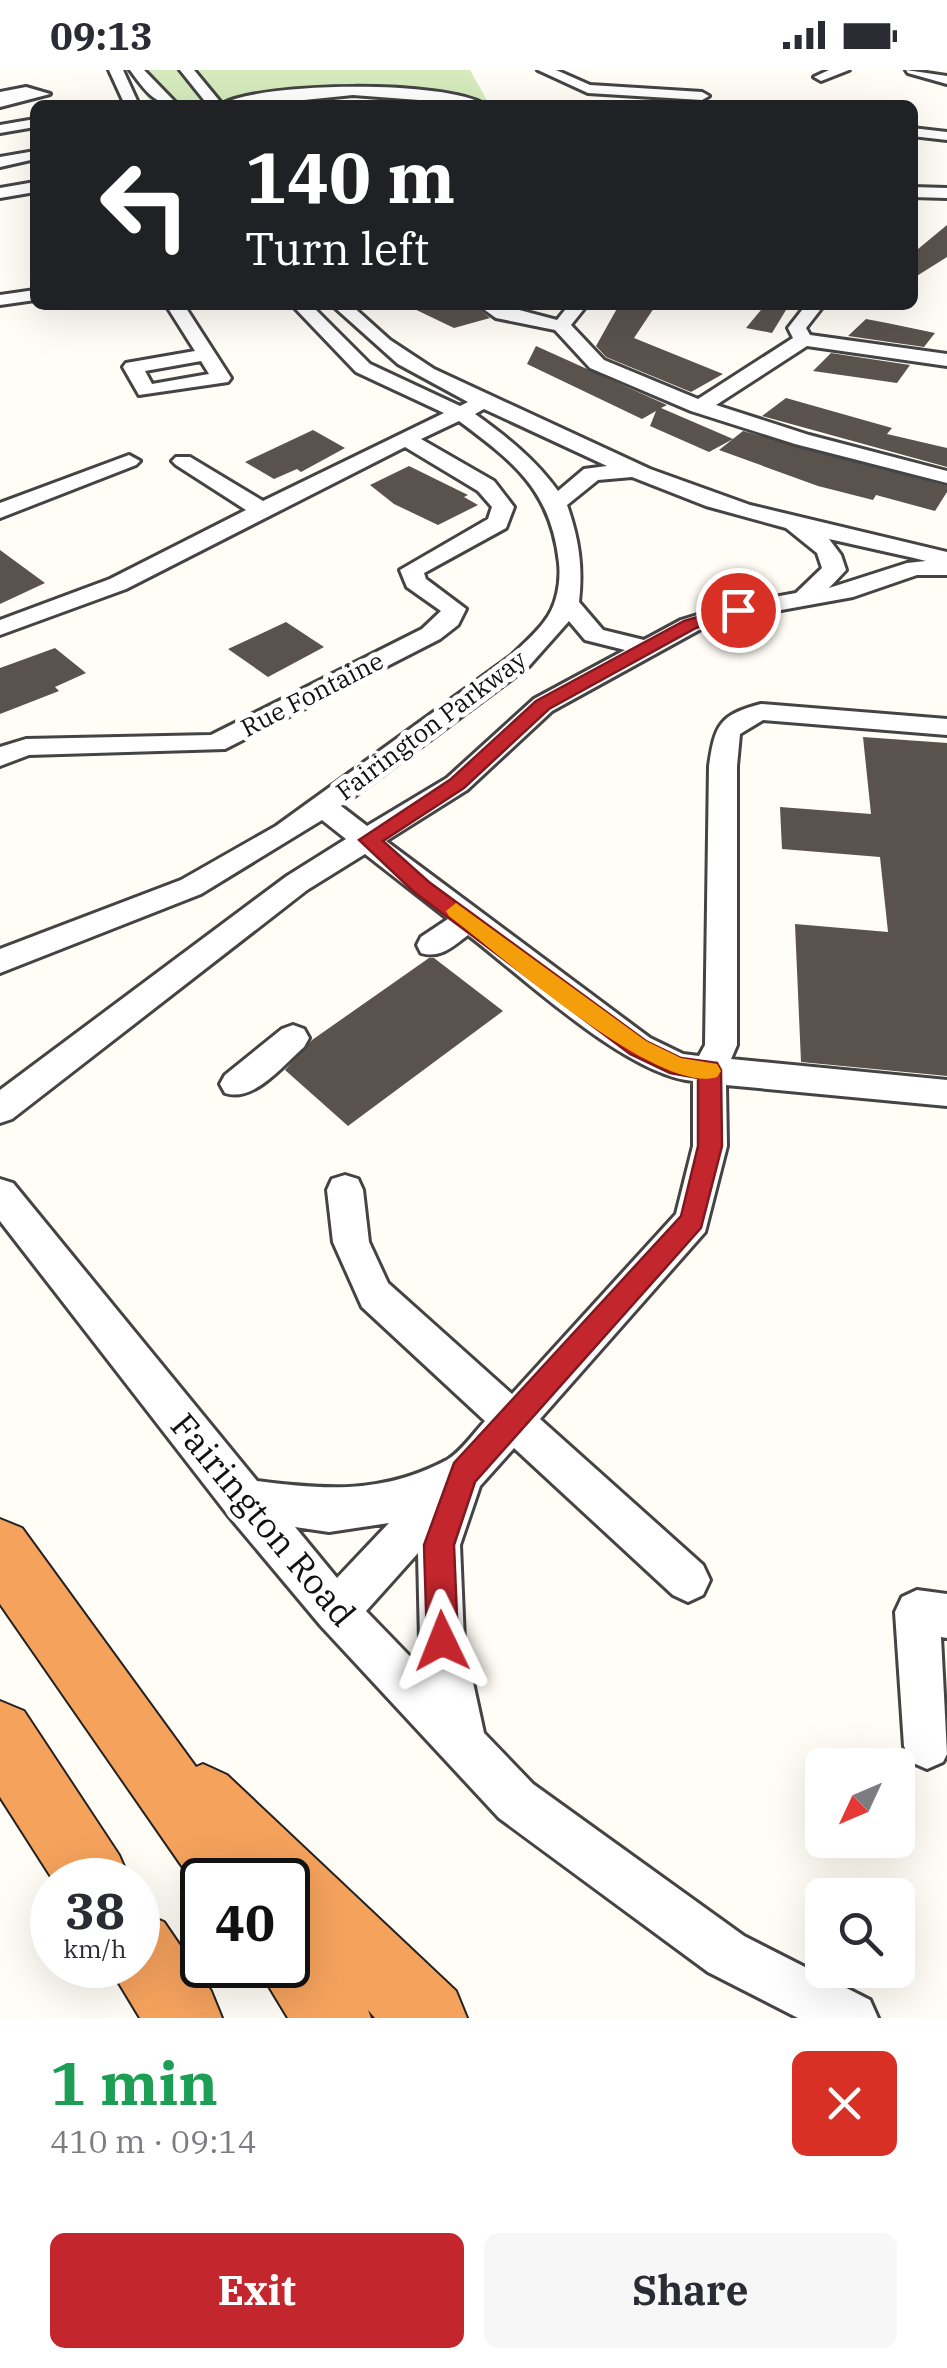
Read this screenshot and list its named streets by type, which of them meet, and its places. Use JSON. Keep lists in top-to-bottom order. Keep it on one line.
{"streets":{"street":["Rue Fontaine","Fairington Parkway","Fairington Road"]},"north":"bottom left","page":{"status":"09:13","turn":["140 m","Turn left"],"speed":"38 km/h","limit":"40","heading":["1 min","410 m · 09:14"],"buttons":["Exit","Share"]}}
